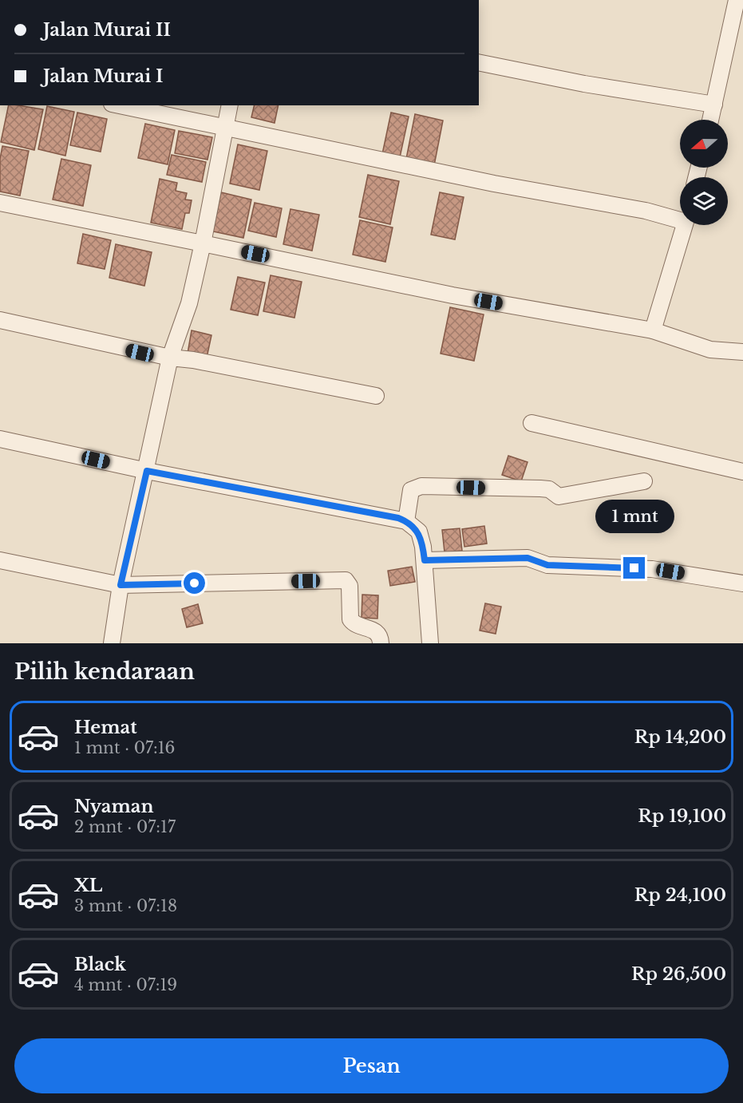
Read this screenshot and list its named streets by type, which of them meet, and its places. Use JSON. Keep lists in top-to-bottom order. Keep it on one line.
{"north":"left","page":{"banner":["Jalan Murai II","Jalan Murai I"],"bubble":"1 mnt","heading":"Pilih kendaraan","list":[{"name":"Hemat","note":"1 mnt · 07:16","value":"Rp 14,200"},{"name":"Nyaman","note":"2 mnt · 07:17","value":"Rp 19,100"},{"name":"XL","note":"3 mnt · 07:18","value":"Rp 24,100"},{"name":"Black","note":"4 mnt · 07:19","value":"Rp 26,500"}],"buttons":"Pesan"}}
